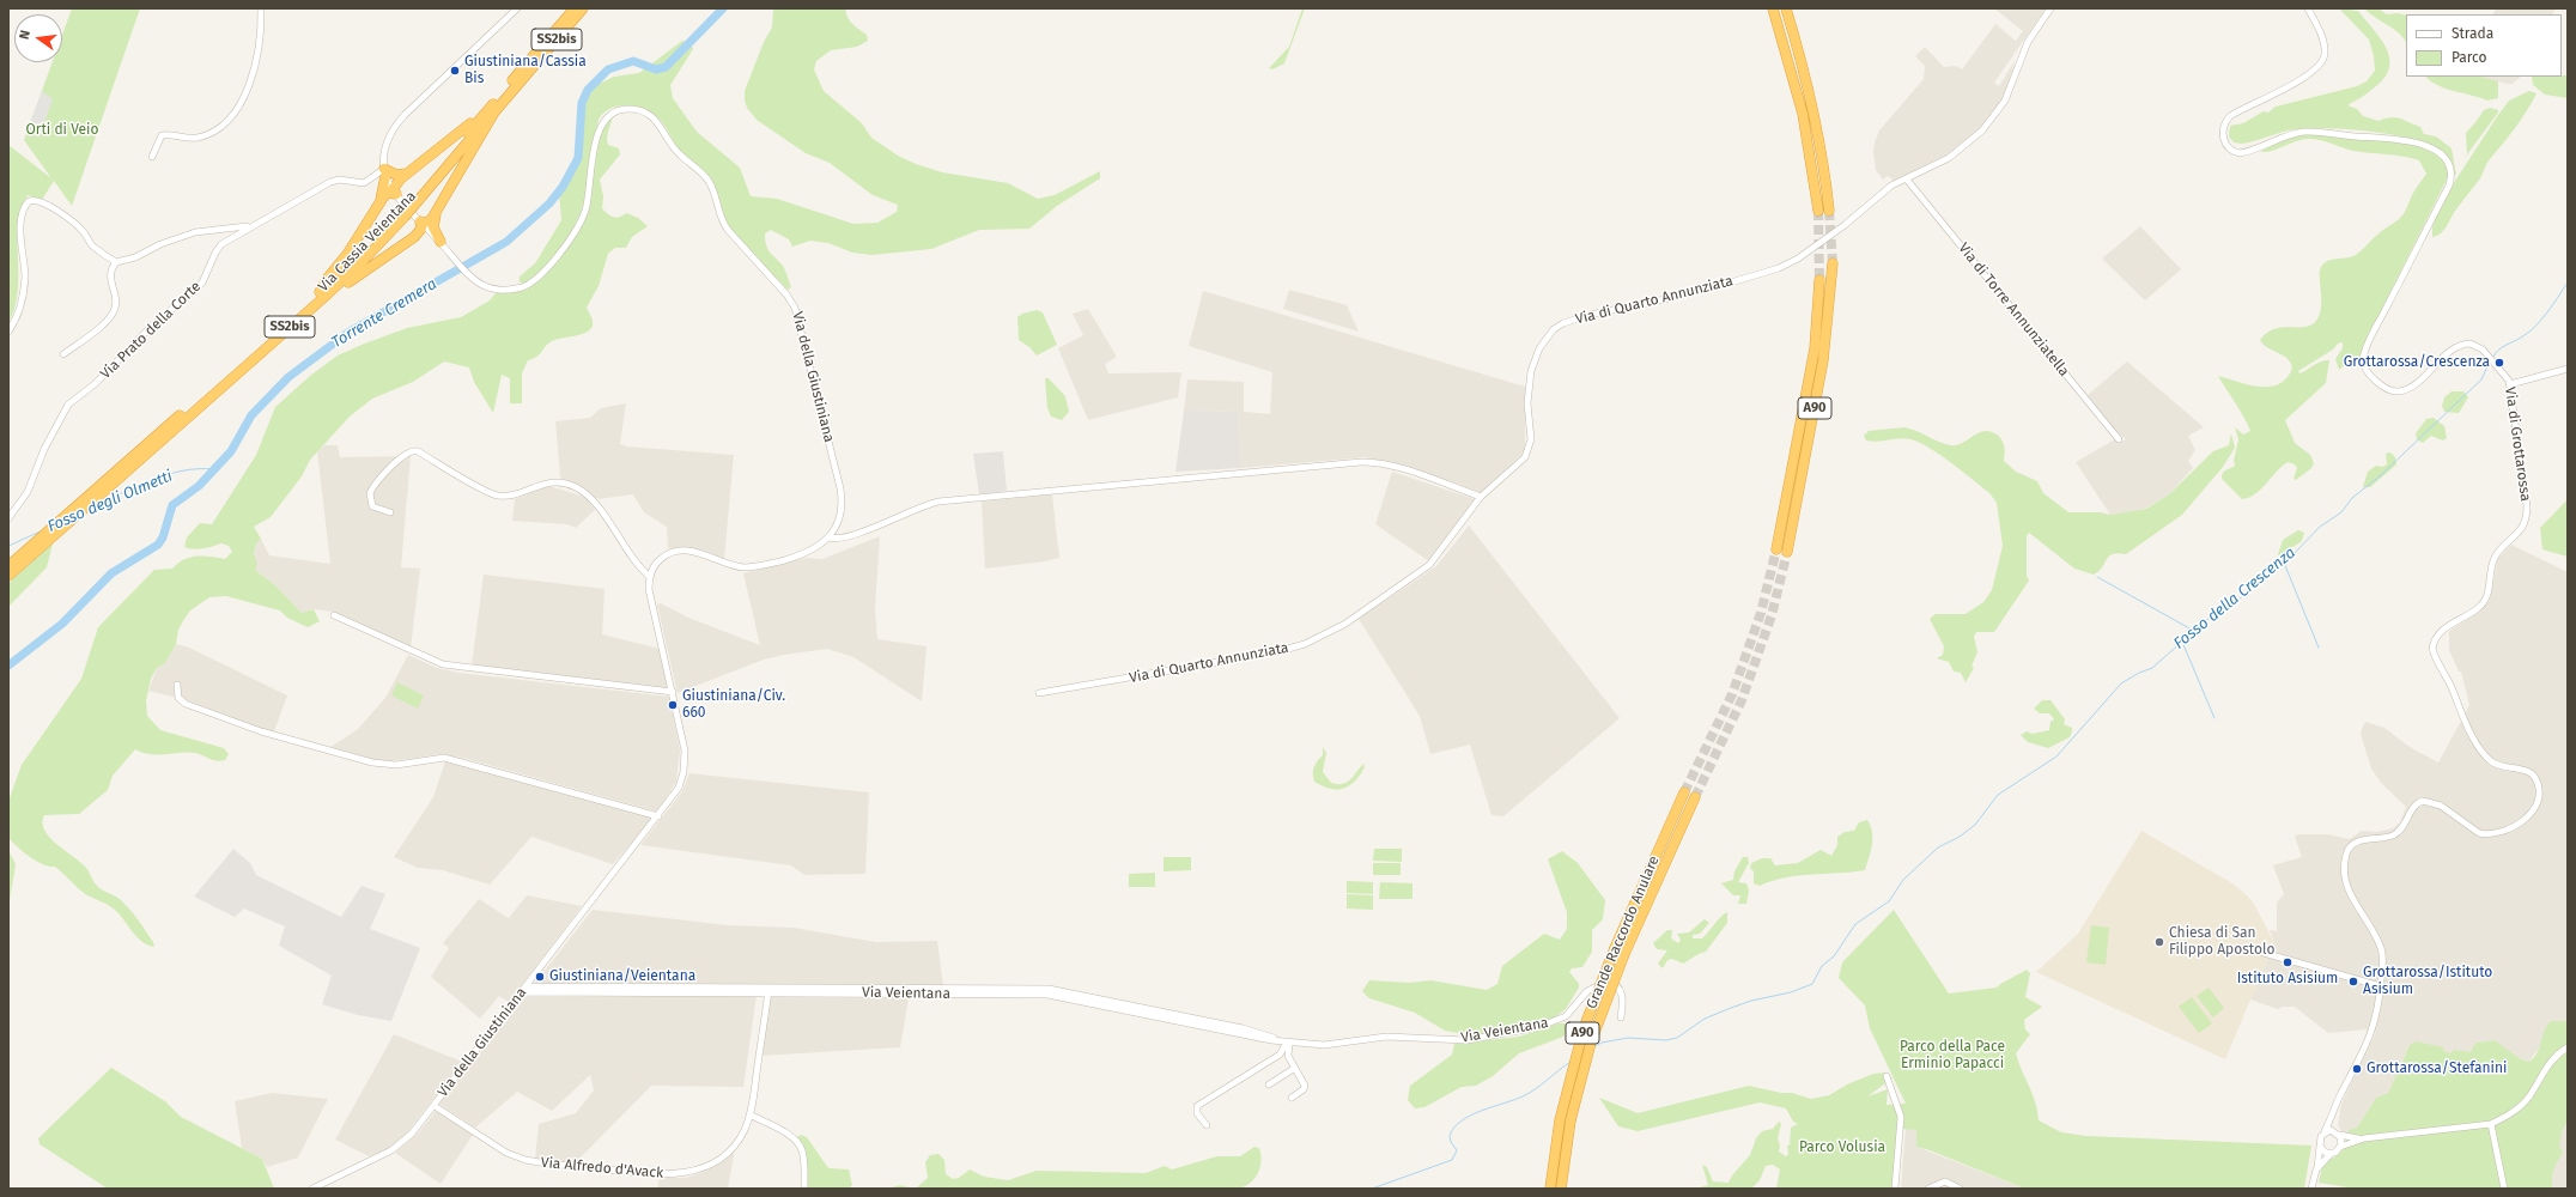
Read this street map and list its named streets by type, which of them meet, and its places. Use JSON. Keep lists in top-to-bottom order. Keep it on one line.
{"streets":{"highway":["SS2bis","Via Cassia Veientana","A90","Grande Raccordo Anulare"],"street":["Via di Quarto Annunziata","Via di Torre Annunziatella","Via Prato della Corte","Via della Giustiniana","Via di Grottarossa","Via Veientana","Via Alfredo d'Avack"]},"crossings":[["Via di Quarto Annunziata","Via di Torre Annunziatella"],["Via Prato della Corte","Via della Giustiniana"],["Via della Giustiniana","Via Veientana"],["Via della Giustiniana","Via Alfredo d'Avack"],["Via Veientana","Via Alfredo d'Avack"]],"water":["Torrente Cremera","Fosso degli Olmetti","Fosso della Crescenza"],"parks":["Orti di Veio","Parco della Pace Erminio Papacci","Parco Volusia"],"places":["Giustiniana/Cassia Bis","Grottarossa/Crescenza","Giustiniana/Civ. 660","Chiesa di San Filippo Apostolo","Istituto Asisium","Giustiniana/Veientana","Grottarossa/Istituto Asisium","Grottarossa/Stefanini"],"legend":["Strada","Parco"],"north":"left"}
